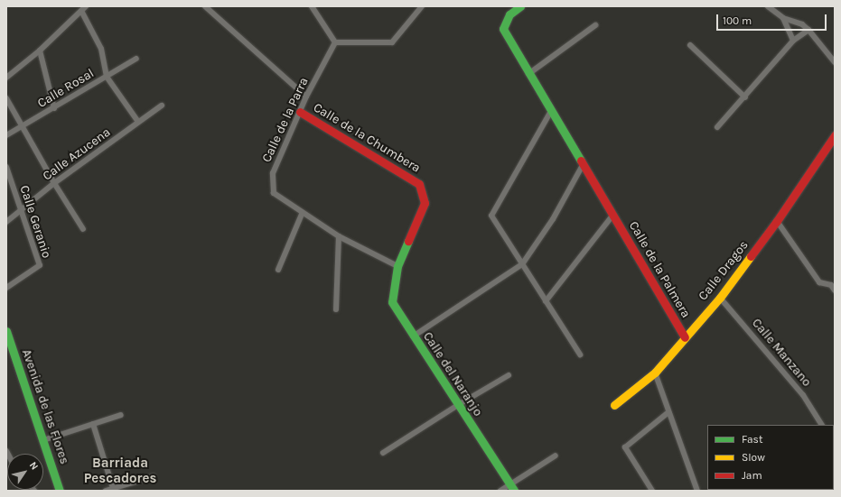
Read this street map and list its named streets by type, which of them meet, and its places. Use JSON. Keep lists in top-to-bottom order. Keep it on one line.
{"streets":{"street":["Calle Rosal","Calle de la Parra","Calle de la Chumbera","Calle Azucena","Calle Geranio","Calle de la Palmera","Calle Dragos","Calle Manzano","Calle del Naranjo","Avenida de las Flores"]},"crossings":[["Calle de la Parra","Calle de la Chumbera"],["Calle de la Parra","Calle del Naranjo"],["Calle de la Chumbera","Calle del Naranjo"],["Calle Azucena","Calle Geranio"],["Calle de la Palmera","Calle Dragos"],["Calle Dragos","Calle Manzano"]],"districts":["Barriada Pescadores"],"legend":["Fast","Slow","Jam"],"scale_bar":"100 m","north":"top right"}
